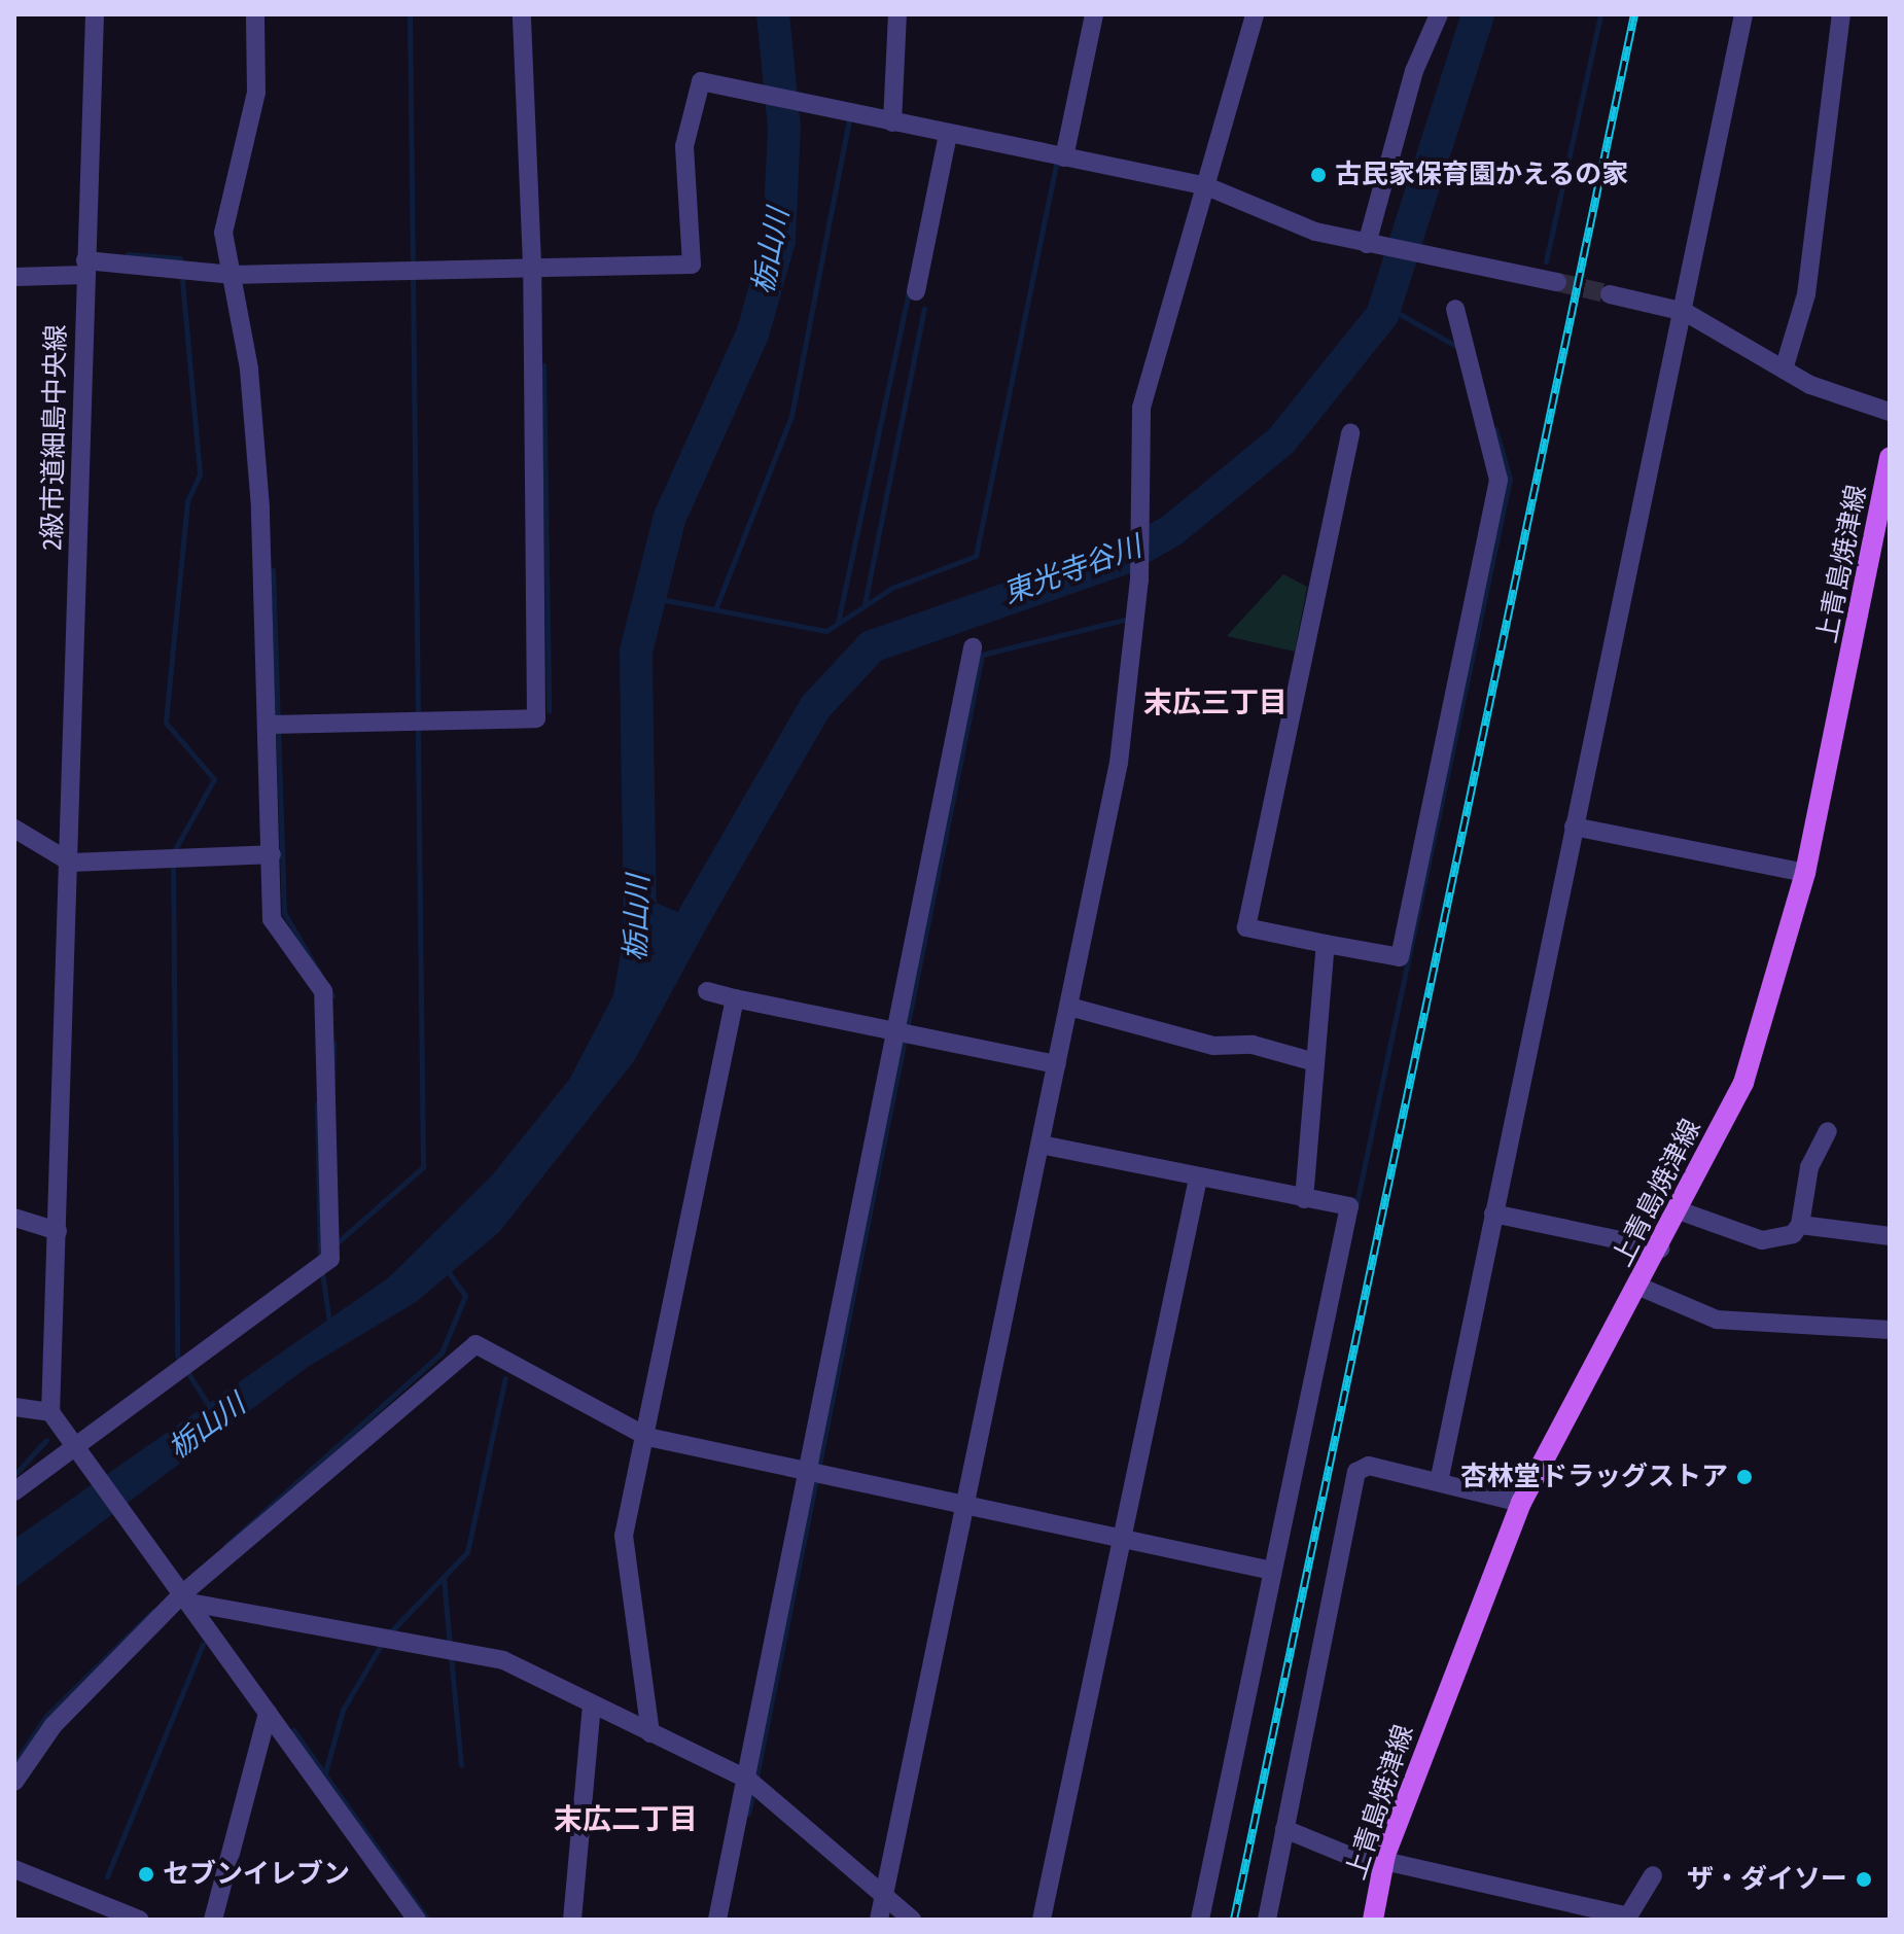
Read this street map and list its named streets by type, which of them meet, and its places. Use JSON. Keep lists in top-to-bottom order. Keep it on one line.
{"streets":{"main road":["上青島焼津線"],"street":["2級市道細島中央線"]},"districts":["末広三丁目","末広二丁目"],"water":["栃山川","東光寺谷川"],"places":["古民家保育園かえるの家","杏林堂ドラッグストア","セブンイレブン","ザ・ダイソー"]}
